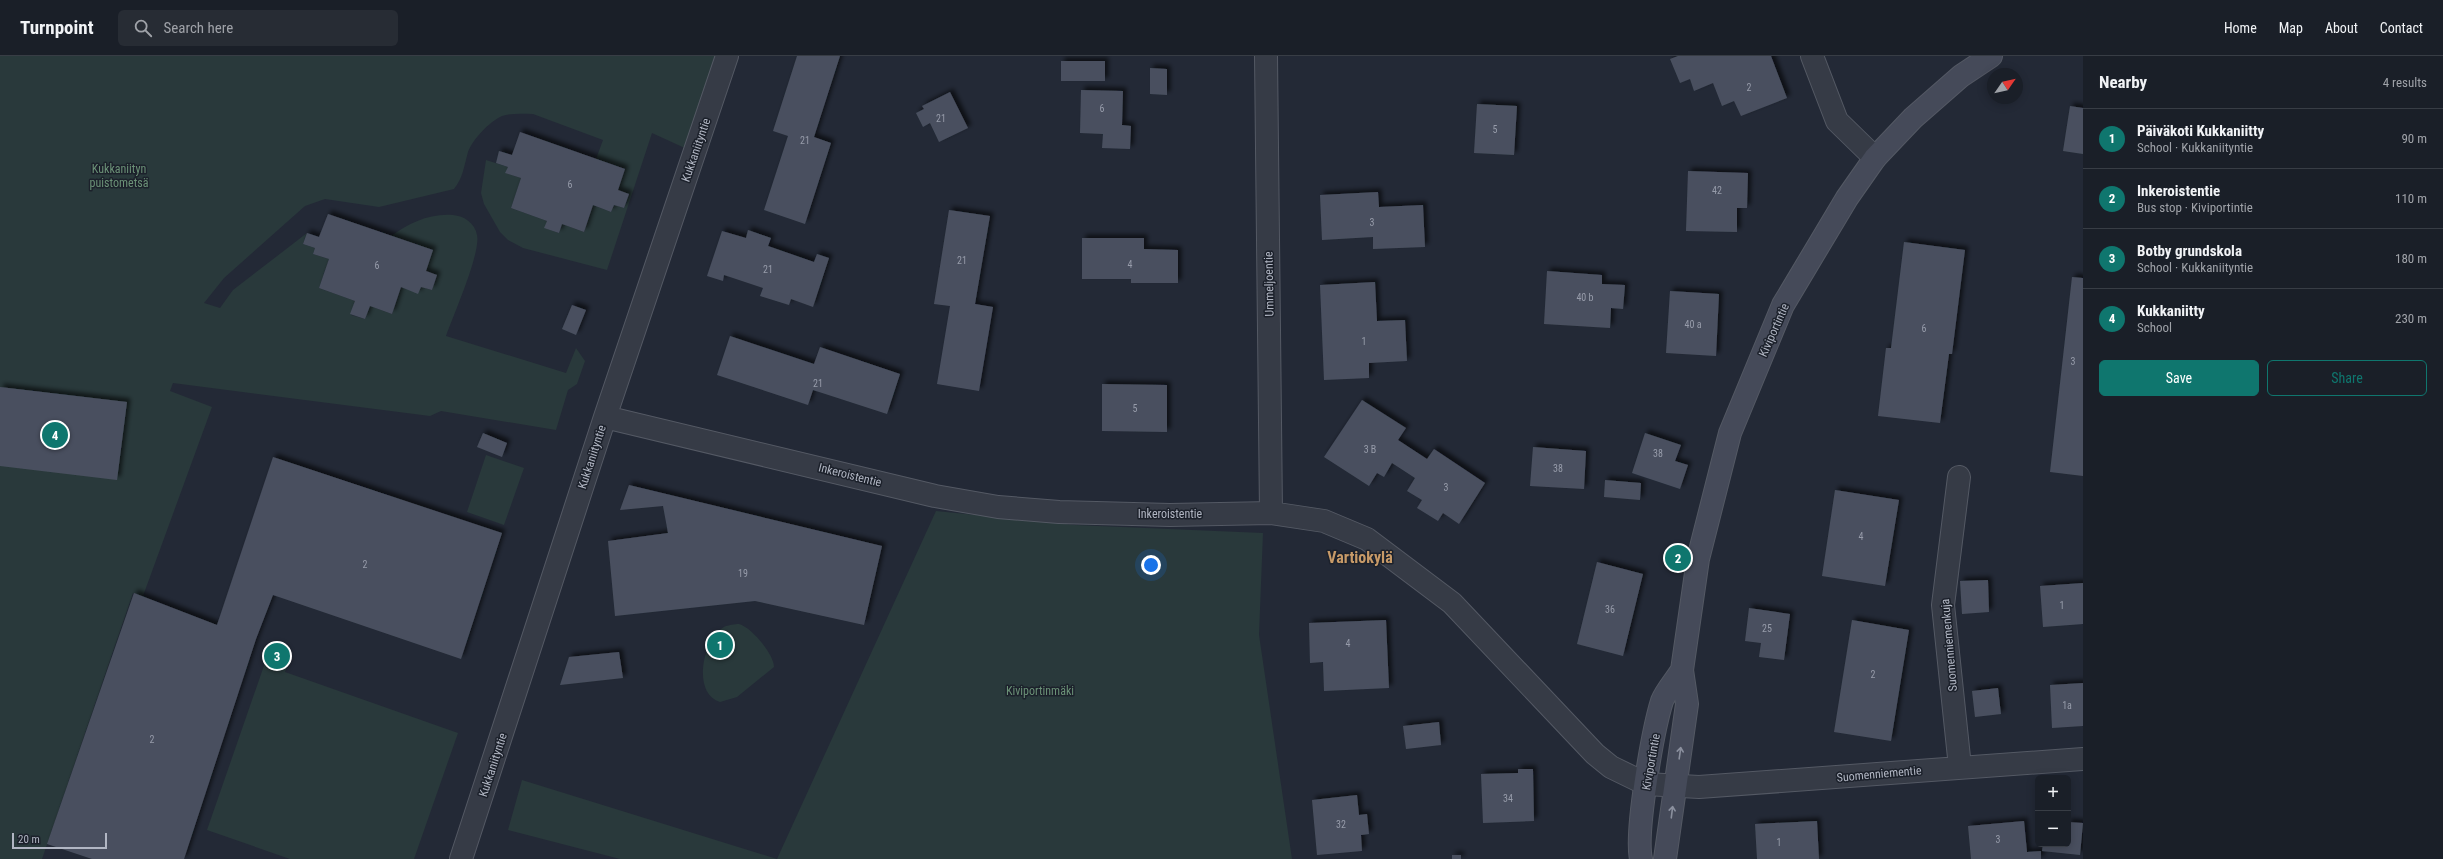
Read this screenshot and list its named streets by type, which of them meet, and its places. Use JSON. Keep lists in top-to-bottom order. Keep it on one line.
{"streets":{"street":["Kukkaniityntie","Ummeljoentie","Kiviportintie","Inkeroistentie","Suomenniemenkuja","Suomenniementie"]},"crossings":[["Kukkaniityntie","Inkeroistentie"],["Ummeljoentie","Inkeroistentie"],["Kiviportintie","Inkeroistentie"],["Kiviportintie","Suomenniementie"],["Inkeroistentie","Suomenniementie"],["Suomenniemenkuja","Suomenniementie"]],"districts":["Vartiokylä"],"parks":["Kukkaniityn puistometsä","Kiviportinmäki"],"house_numbers":["2","6","21","5","21","6","42","3","21","4","6","21","40 b","40 a","6","1","3","21","5","3 B","38","38","3","4","2","19","1","36","25","4","2","1a","2","34","32","3","1"],"scale_bar":"20 m","north":"top right","page":{"header":"Turnpoint","search":"Search here","nav":["Home","Map","About","Contact"],"heading":["Nearby","4 results"],"list":[{"mark":"1","name":"Päiväkoti Kukkaniitty","note":"School · Kukkaniityntie","value":"90 m"},{"mark":"2","name":"Inkeroistentie","note":"Bus stop · Kiviportintie","value":"110 m"},{"mark":"3","name":"Botby grundskola","note":"School · Kukkaniityntie","value":"180 m"},{"mark":"4","name":"Kukkaniitty","note":"School","value":"230 m"}],"buttons":["Save","Share"],"pins":["4","2","1","3"],"map_buttons":["+","−"],"scale":"20 m"}}
